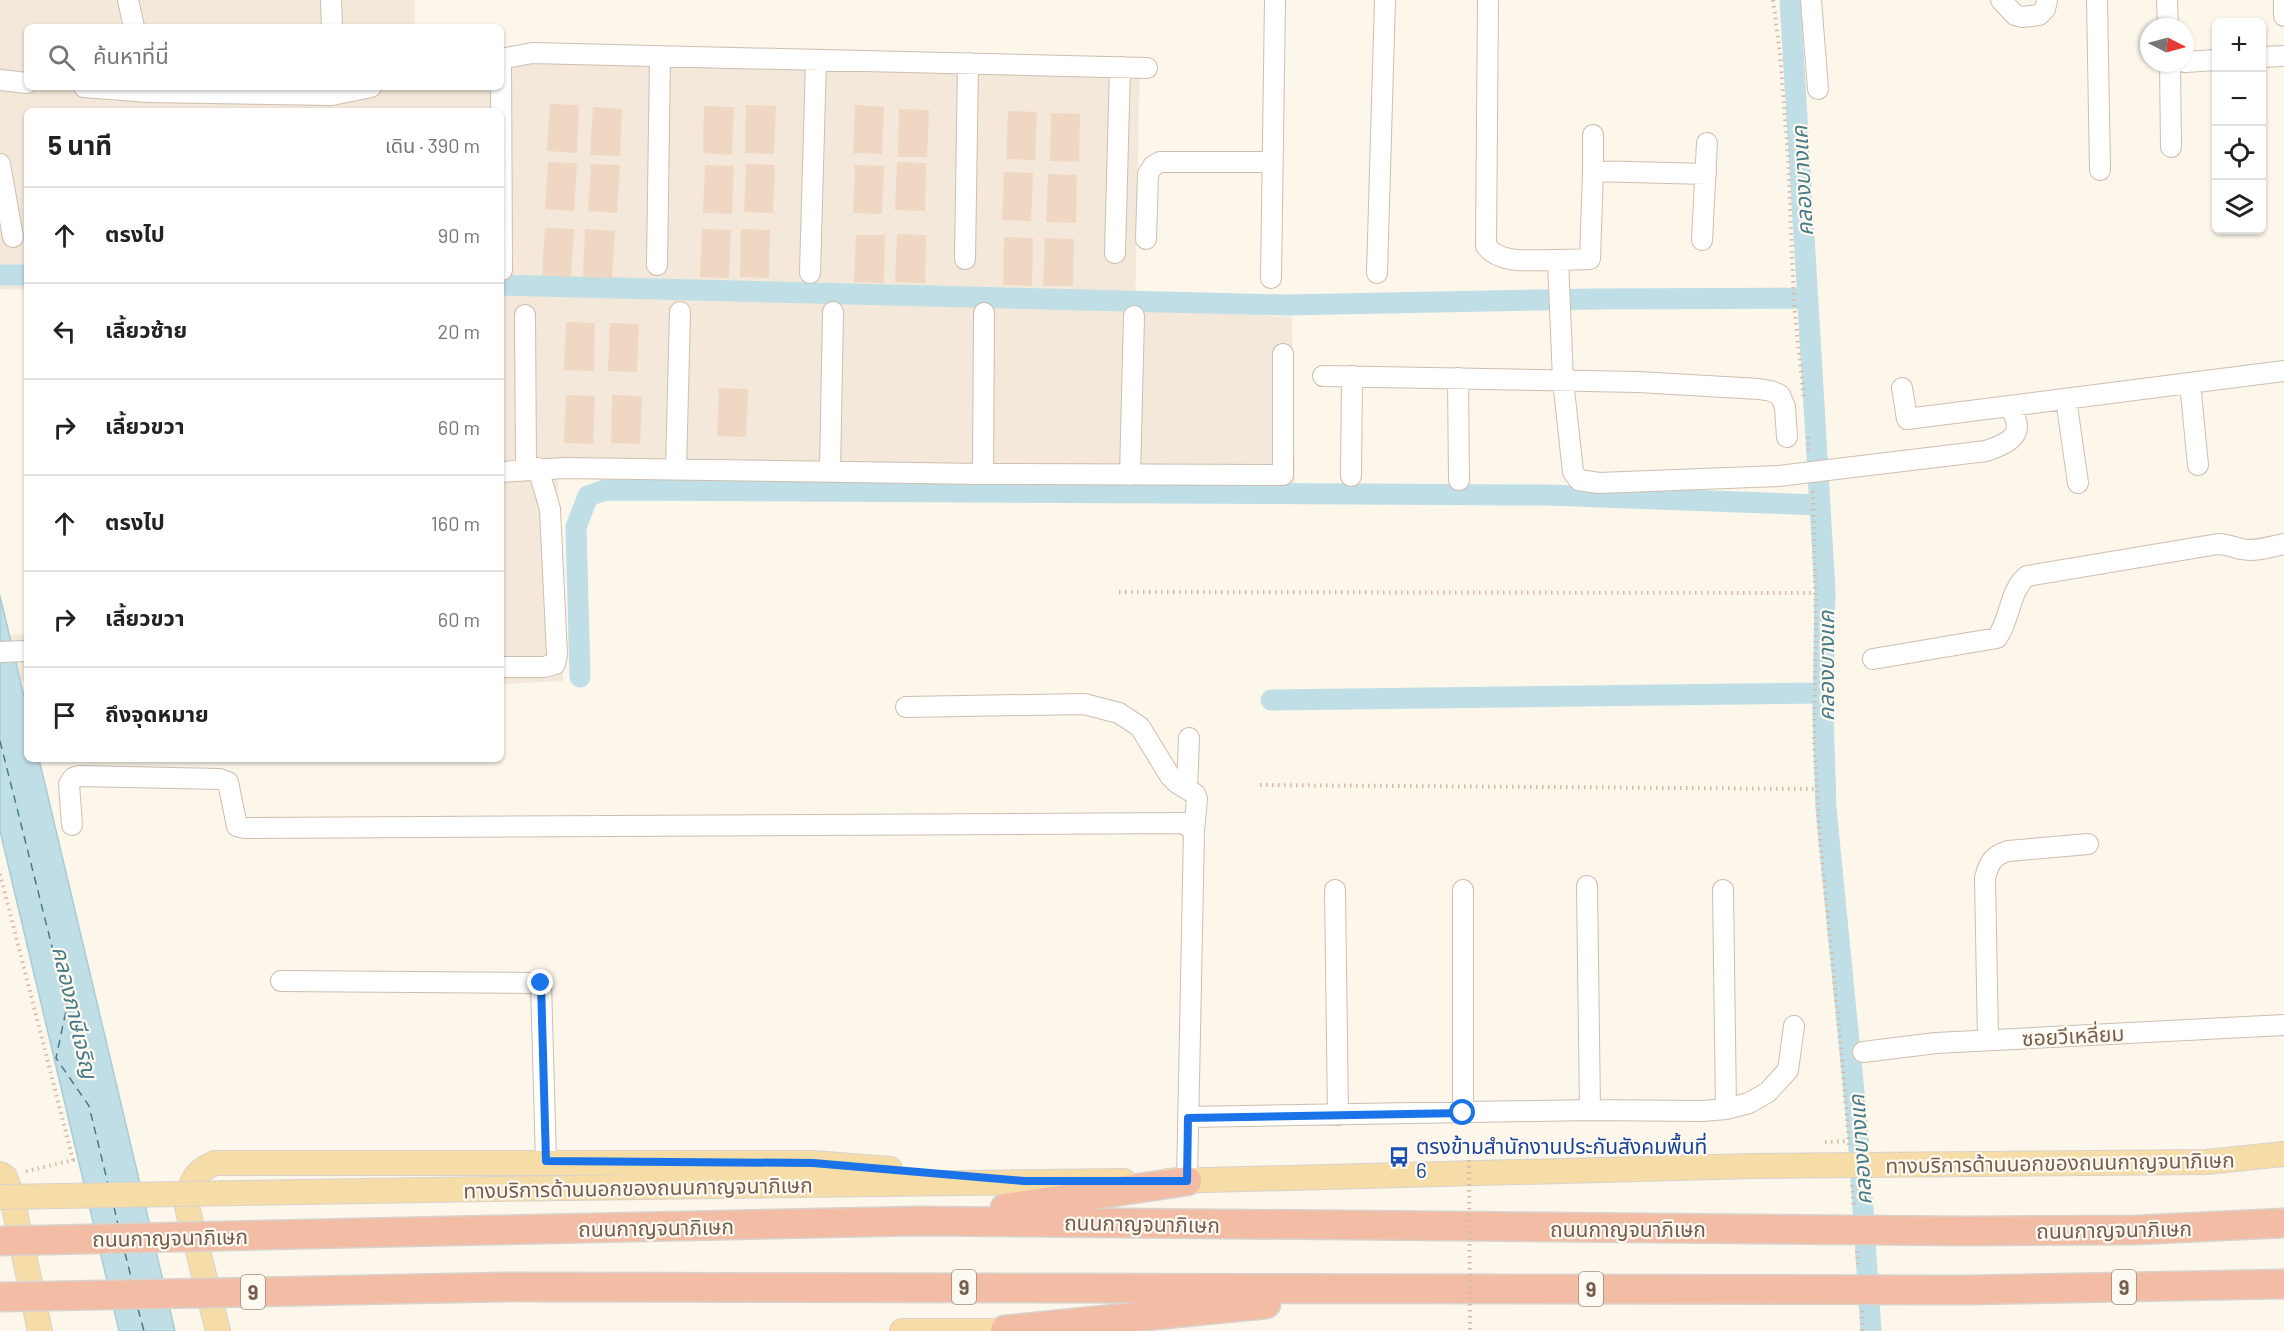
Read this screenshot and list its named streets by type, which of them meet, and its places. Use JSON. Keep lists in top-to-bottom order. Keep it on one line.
{"streets":{"highway":["ถนนกาญจนาภิเษก","9"],"main road":["ทางบริการด้านนอกของถนนกาญจนาภิเษก"],"street":["ซอยวีเหลี่ยม"]},"water":["คลองบางแค","คลองภาษีเจริญ"],"places":{"bus stop":["ตรงข้ามสำนักงานประกันสังคมพื้นที่ 6"]},"north":"right","page":{"map_buttons":["+","−"],"search":"ค้นหาที่นี่","heading":["5 นาที","เดิน · 390 m"],"list":[["ตรงไป","90 m"],["เลี้ยวซ้าย","20 m"],["เลี้ยวขวา","60 m"],["ตรงไป","160 m"],["เลี้ยวขวา","60 m"],"ถึงจุดหมาย"]}}
